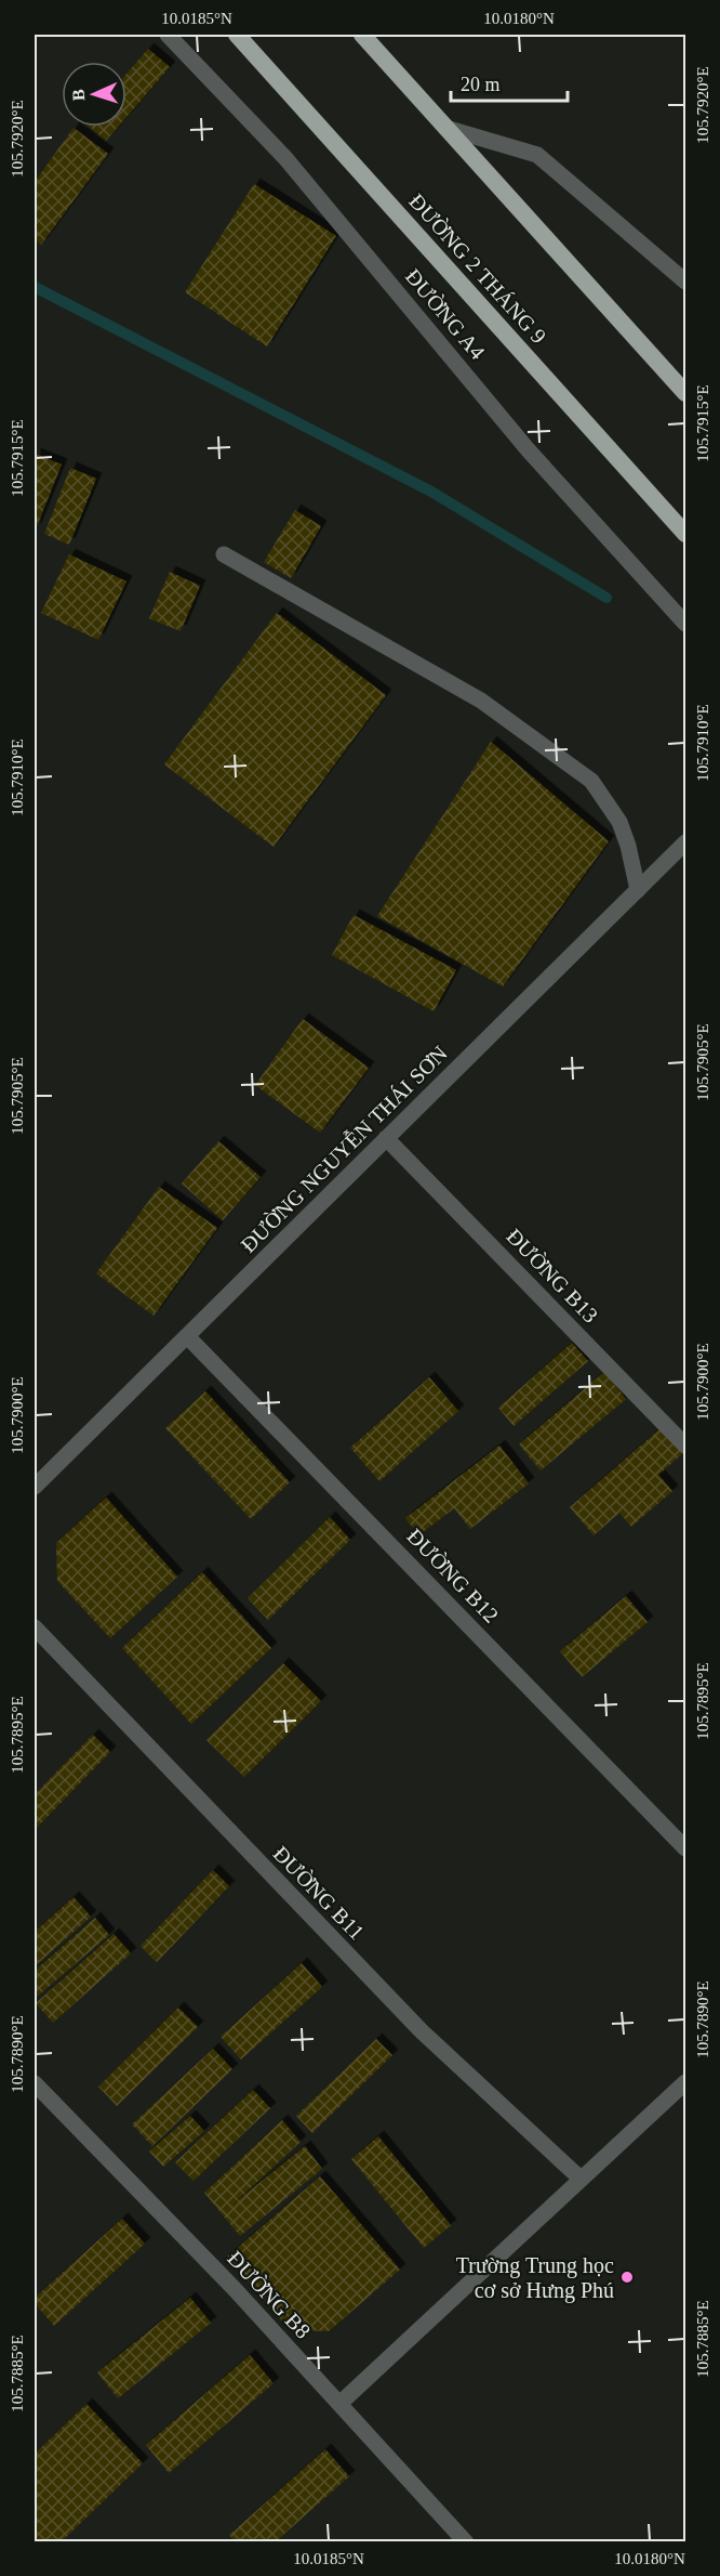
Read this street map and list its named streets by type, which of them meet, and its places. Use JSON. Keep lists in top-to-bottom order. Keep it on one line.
{"streets":{"highway":["ĐƯỜNG 2 THÁNG 9"],"street":["ĐƯỜNG A4","ĐƯỜNG NGUYỄN THÁI SƠN","ĐƯỜNG B13","ĐƯỜNG B12","ĐƯỜNG B11","ĐƯỜNG B8"]},"crossings":[["ĐƯỜNG NGUYỄN THÁI SƠN","ĐƯỜNG B13"],["ĐƯỜNG NGUYỄN THÁI SƠN","ĐƯỜNG B12"]],"places":["Trường Trung học cơ sở Hưng Phú"],"scale_bar":"20 m","north":"left","coordinates":["10.0185°N","10.0180°N","105.7920°E","105.7915°E","105.7910°E","105.7905°E","105.7900°E","105.7895°E","105.7890°E","105.7885°E"]}
